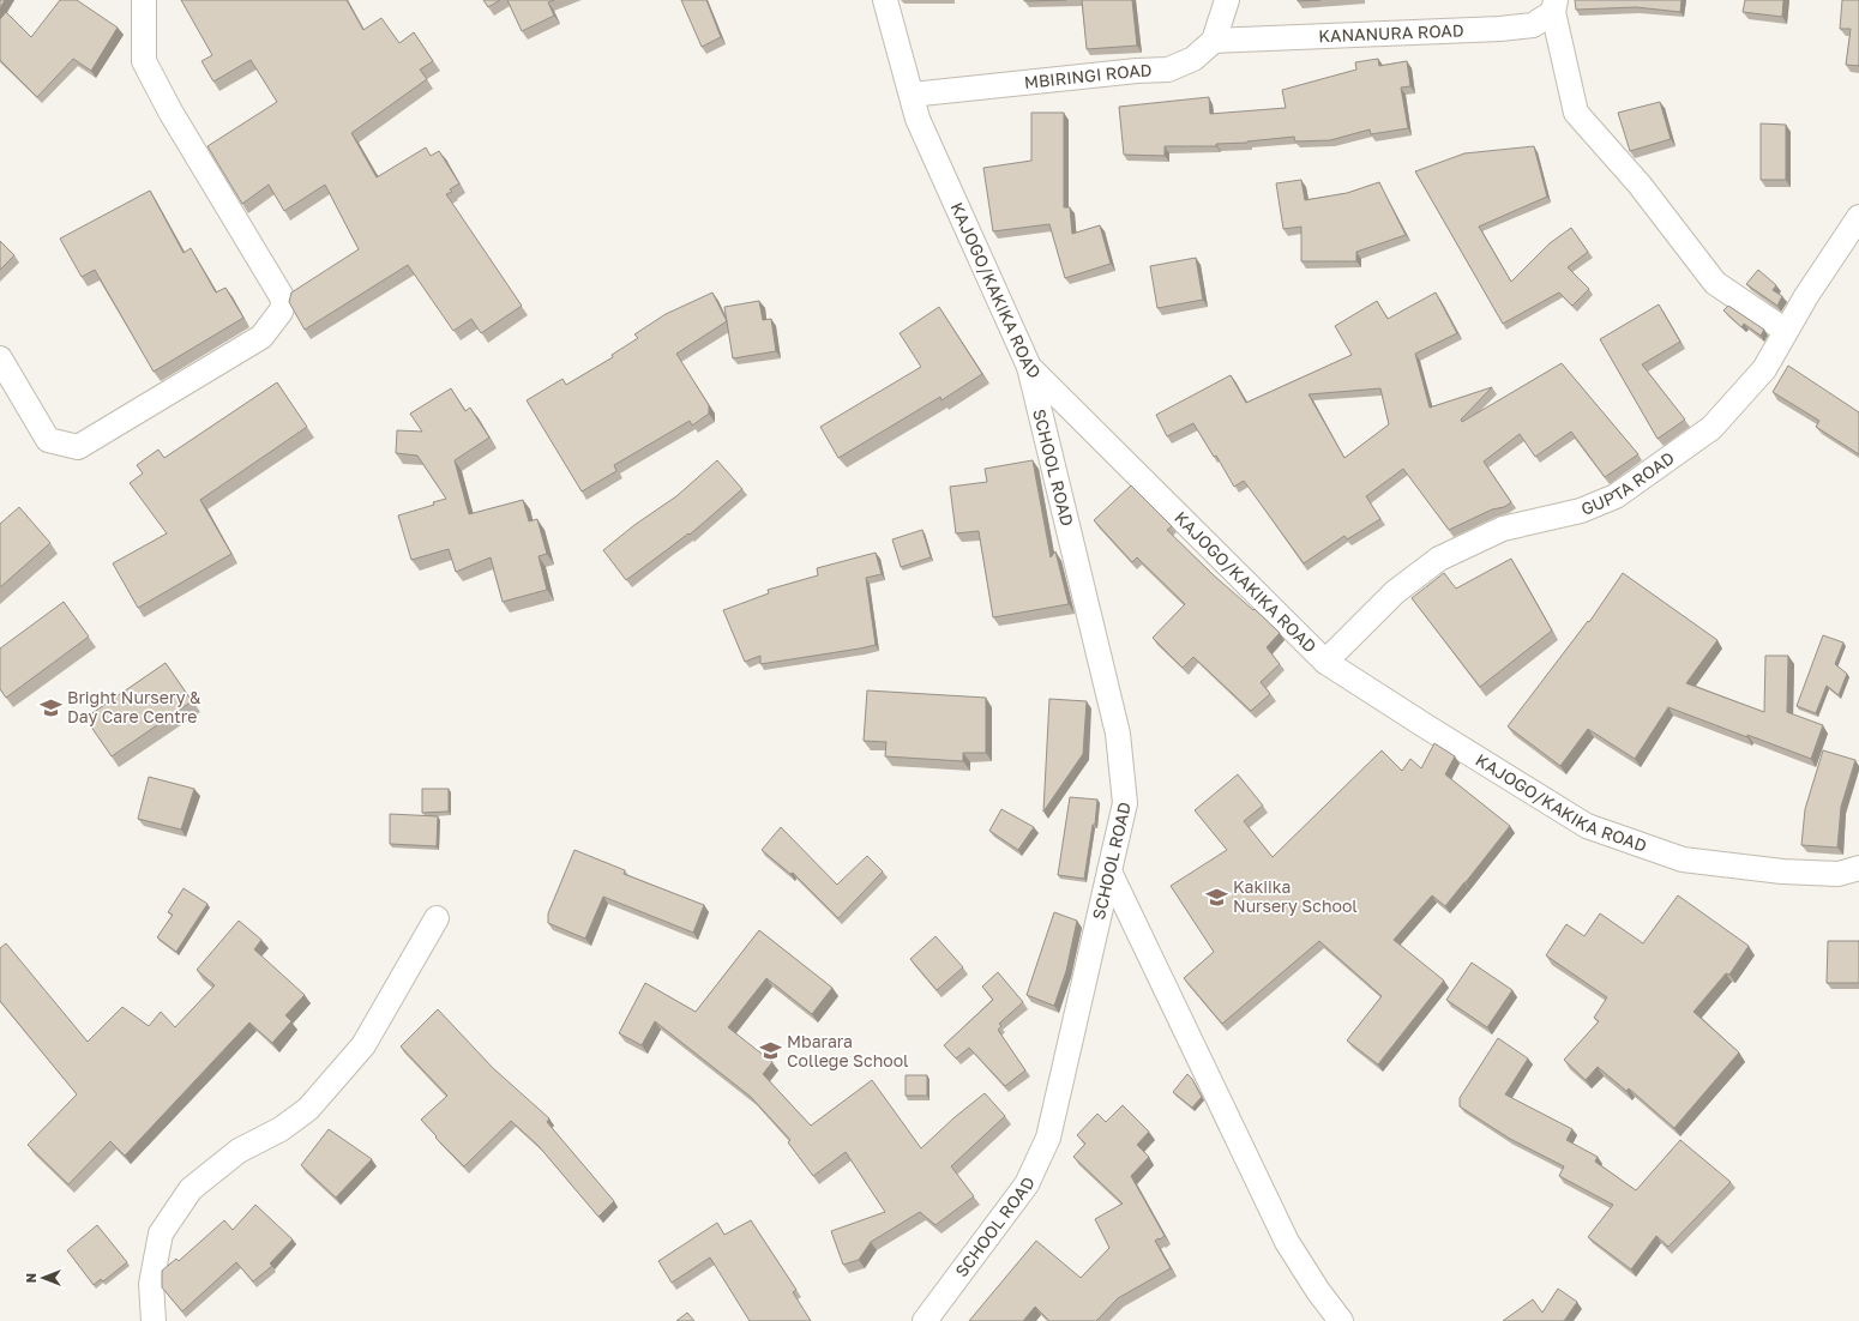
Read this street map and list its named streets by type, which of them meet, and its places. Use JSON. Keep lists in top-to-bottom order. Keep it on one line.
{"streets":{"street":["KANANURA ROAD","MBIRINGI ROAD","KAJOGO/KAKIKA ROAD","SCHOOL ROAD","GUPTA ROAD"]},"crossings":[["KANANURA ROAD","MBIRINGI ROAD"],["MBIRINGI ROAD","KAJOGO/KAKIKA ROAD"],["KAJOGO/KAKIKA ROAD","SCHOOL ROAD"],["KAJOGO/KAKIKA ROAD","GUPTA ROAD"]],"places":{"school or university":["Bright Nursery & Day Care Centre","Kakiika Nursery School","Mbarara College School"]},"north":"left"}
